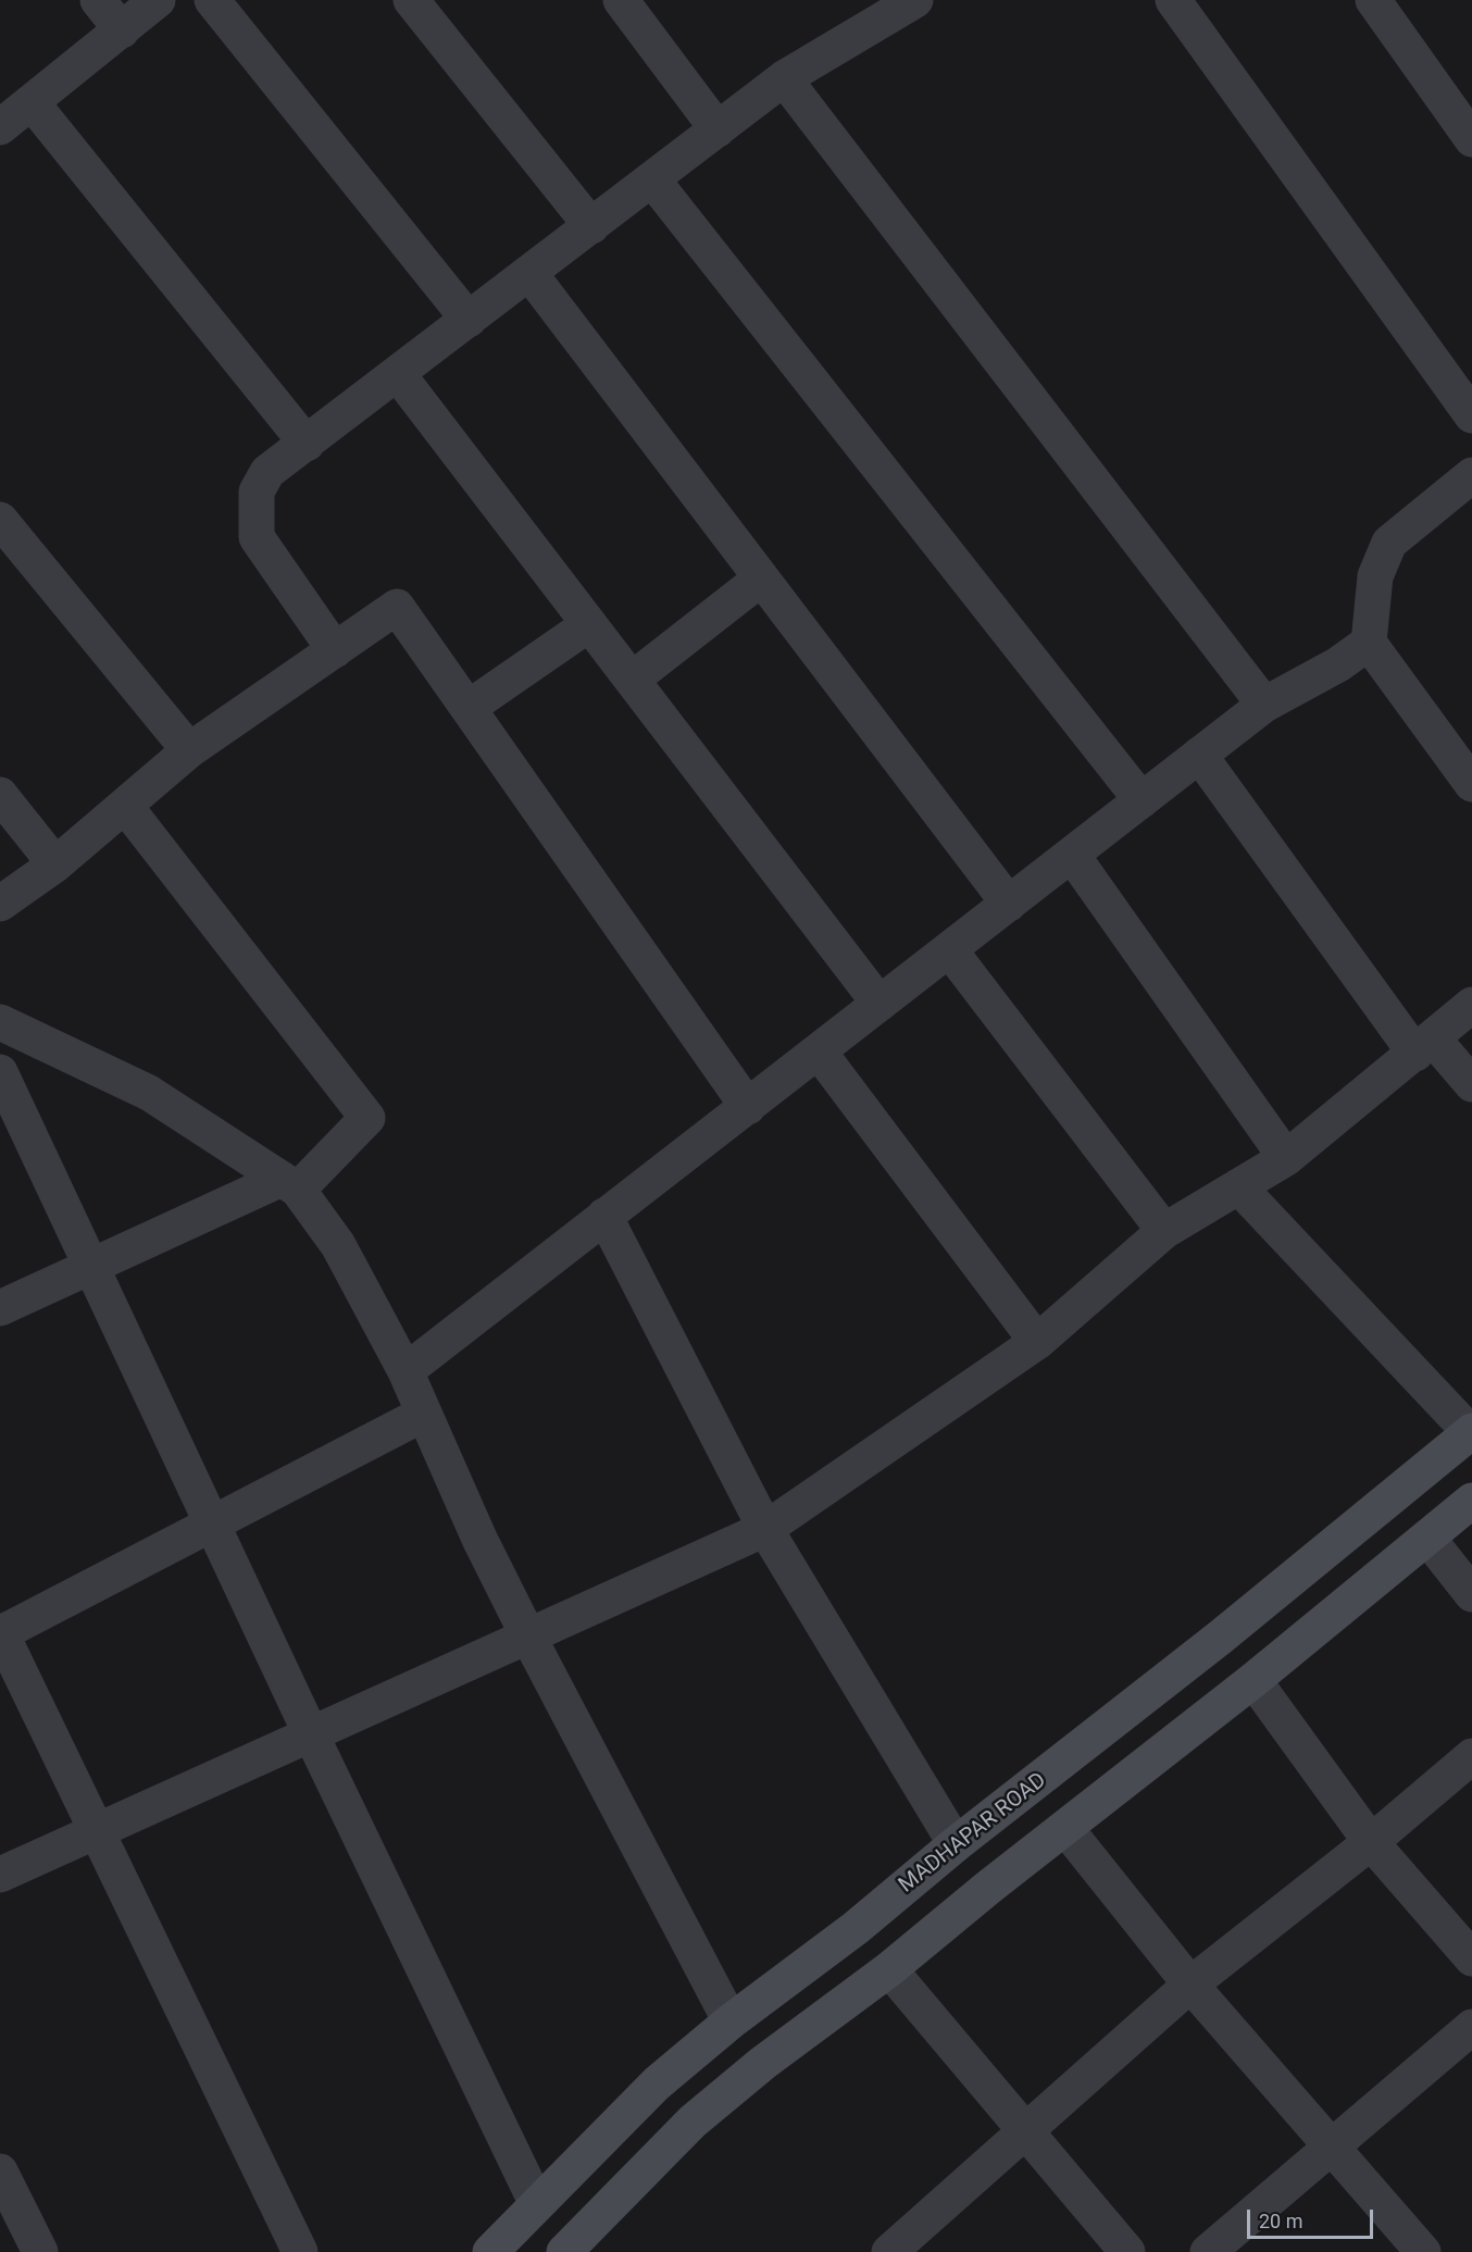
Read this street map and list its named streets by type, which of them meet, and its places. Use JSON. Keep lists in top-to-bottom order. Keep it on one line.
{"streets":{"main road":["MADHAPAR ROAD"]},"scale_bar":"20 m"}
